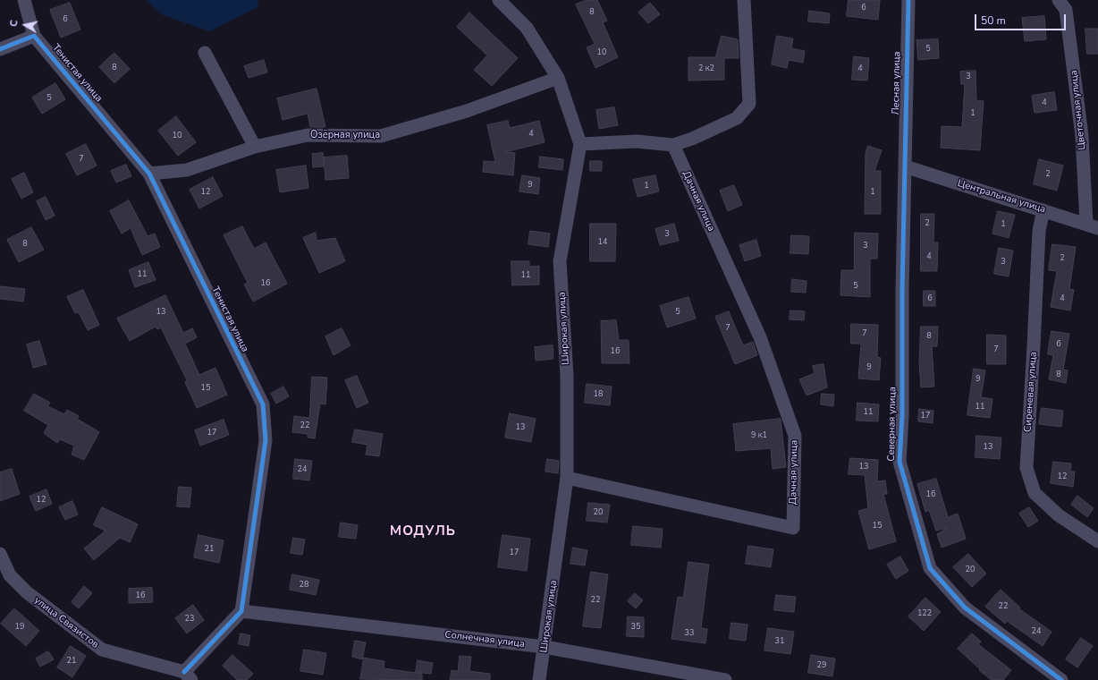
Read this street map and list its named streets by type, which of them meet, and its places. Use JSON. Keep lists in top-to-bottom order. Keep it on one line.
{"streets":{"street":["Тенистая улица","Лесная улица","Цветочная улица","Озёрная улица","Центральная улица","Дачная улица","Широкая улица","Сиреневая улица","Северная улица","улица Связистов","Солнечная улица"]},"crossings":[["Тенистая улица","Озёрная улица"],["Тенистая улица","Солнечная улица"],["Лесная улица","Центральная улица"],["Лесная улица","Северная улица"],["Цветочная улица","Центральная улица"],["Озёрная улица","Широкая улица"],["Центральная улица","Сиреневая улица"],["Центральная улица","Северная улица"],["Дачная улица","Широкая улица"],["Широкая улица","Солнечная улица"]],"districts":["МОДУЛЬ"],"house_numbers":["6","8","6","5","10","8","2 к2","4","3","5","4","1","4","10","7","2","9","1","12","1","2","1","3","14","8","3","4","2","3","11","11","16","5","6","4","13","5","7","7","8","6","7","16","9","8","9","15","18","11","11","17","22","13","17","9 к1","13","13","24","12","16","12","20","15","21","17","20","28","16","22","22","122","23","19","35","24","33","31","21","29"],"scale_bar":"50 m","north":"left"}
